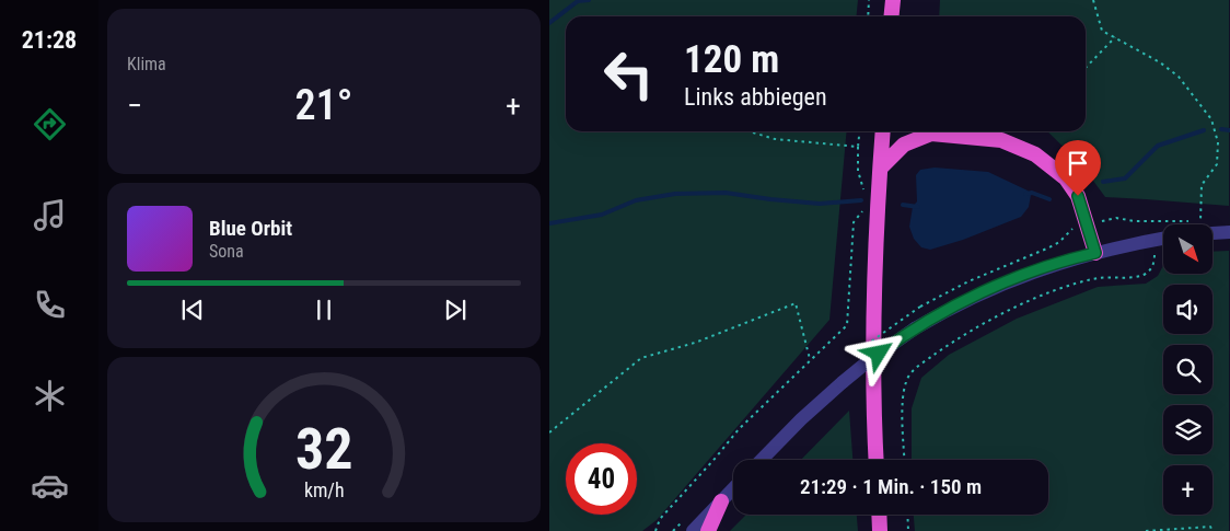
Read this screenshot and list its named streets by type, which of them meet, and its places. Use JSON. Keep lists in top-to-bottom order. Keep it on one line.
{"north":"bottom right","page":{"tabs":"21:28","tile":"Klima","turn":["120 m","Links abbiegen"],"heat":["−","21°","+"],"song":["Blue Orbit","Sona"],"map_buttons":"+","limit":"40","trip":"21:29 · 1 Min. · 150 m","gauge":["32","km/h"]}}
